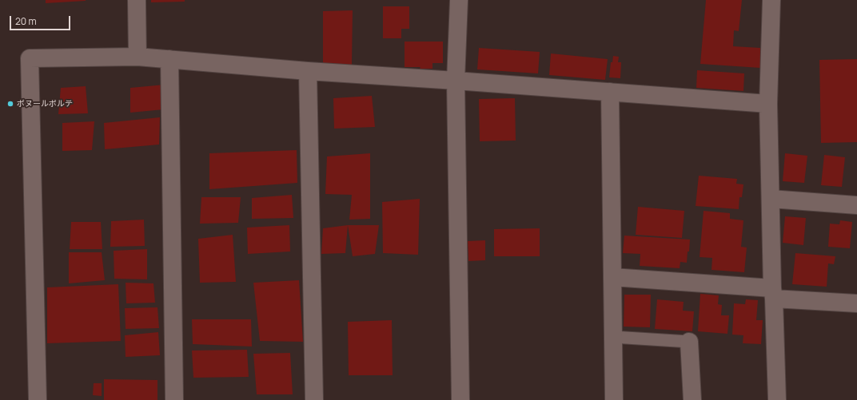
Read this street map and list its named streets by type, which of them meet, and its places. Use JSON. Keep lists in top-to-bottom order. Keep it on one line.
{"places":["ボヌールポルテ"],"scale_bar":"20 m"}
